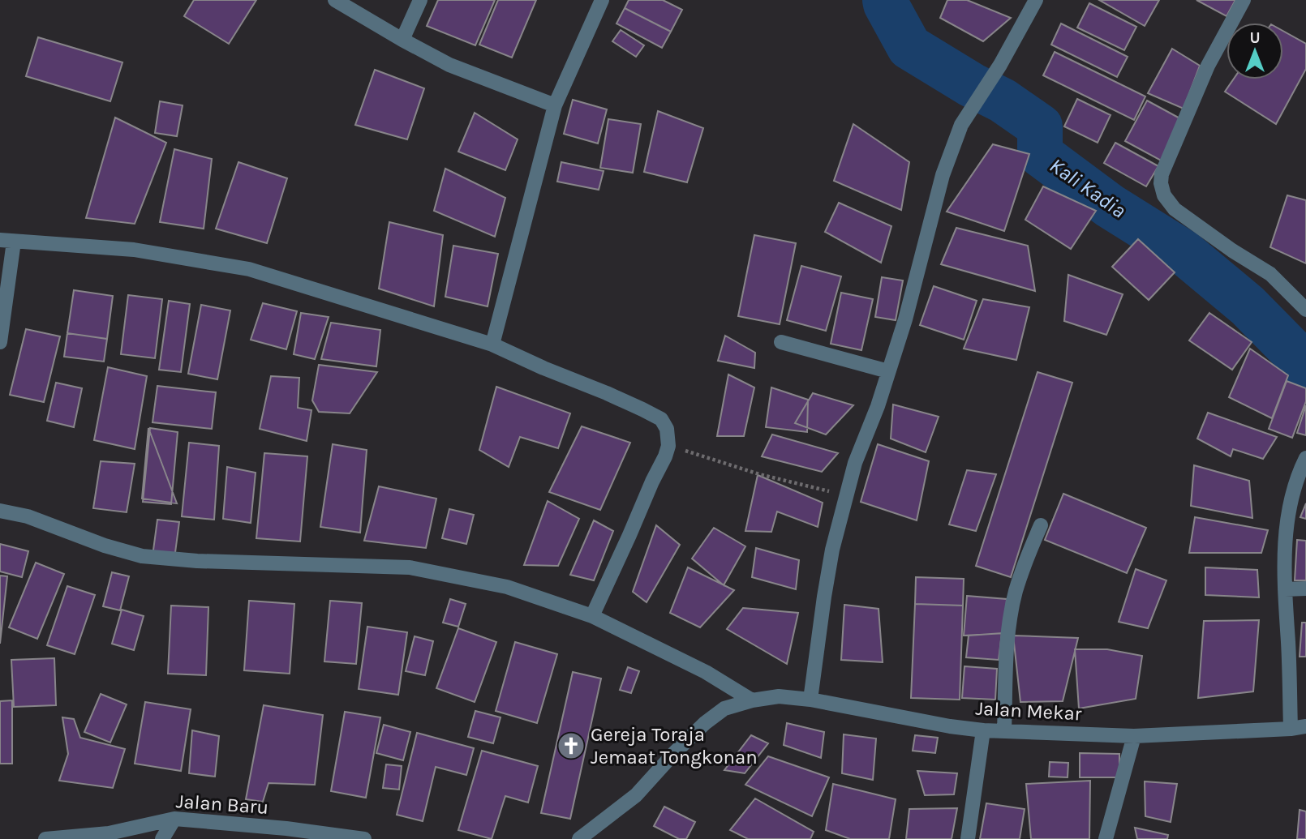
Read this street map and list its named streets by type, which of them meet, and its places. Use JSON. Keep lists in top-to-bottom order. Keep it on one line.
{"streets":{"street":["Jalan Mekar","Jalan Baru"]},"water":["Kali Kadia"],"places":{"church":["Gereja Toraja Jemaat Tongkonan"]},"north":"top"}
